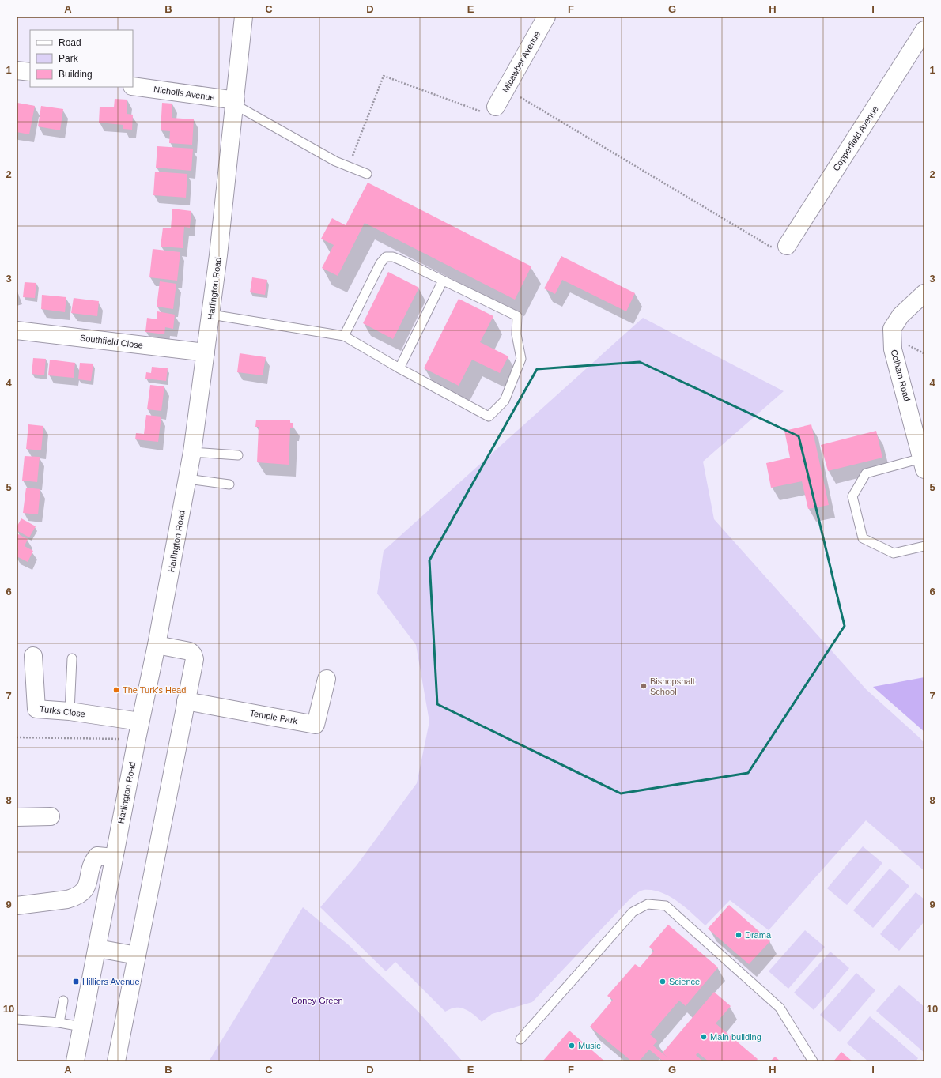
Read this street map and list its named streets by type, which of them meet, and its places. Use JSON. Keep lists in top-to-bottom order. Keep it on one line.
{"streets":{"street":["Micawber Avenue","Nicholls Avenue","Copperfield Avenue","Harlington Road","Southfield Close","Colham Road","Turks Close","Temple Park"]},"crossings":[["Nicholls Avenue","Harlington Road"],["Harlington Road","Southfield Close"],["Harlington Road","Turks Close"]],"parks":["Coney Green"],"places":{"other":["Bishopshalt School","The Turk's Head","Drama","Science","Main building","Music"],"transit":["Hilliers Avenue"]},"legend":["Road","Park","Building"],"grid":{"columns":["A","B","C","D","E","F","G","H","I"],"rows":["1","2","3","4","5","6","7","8","9","10"]}}
